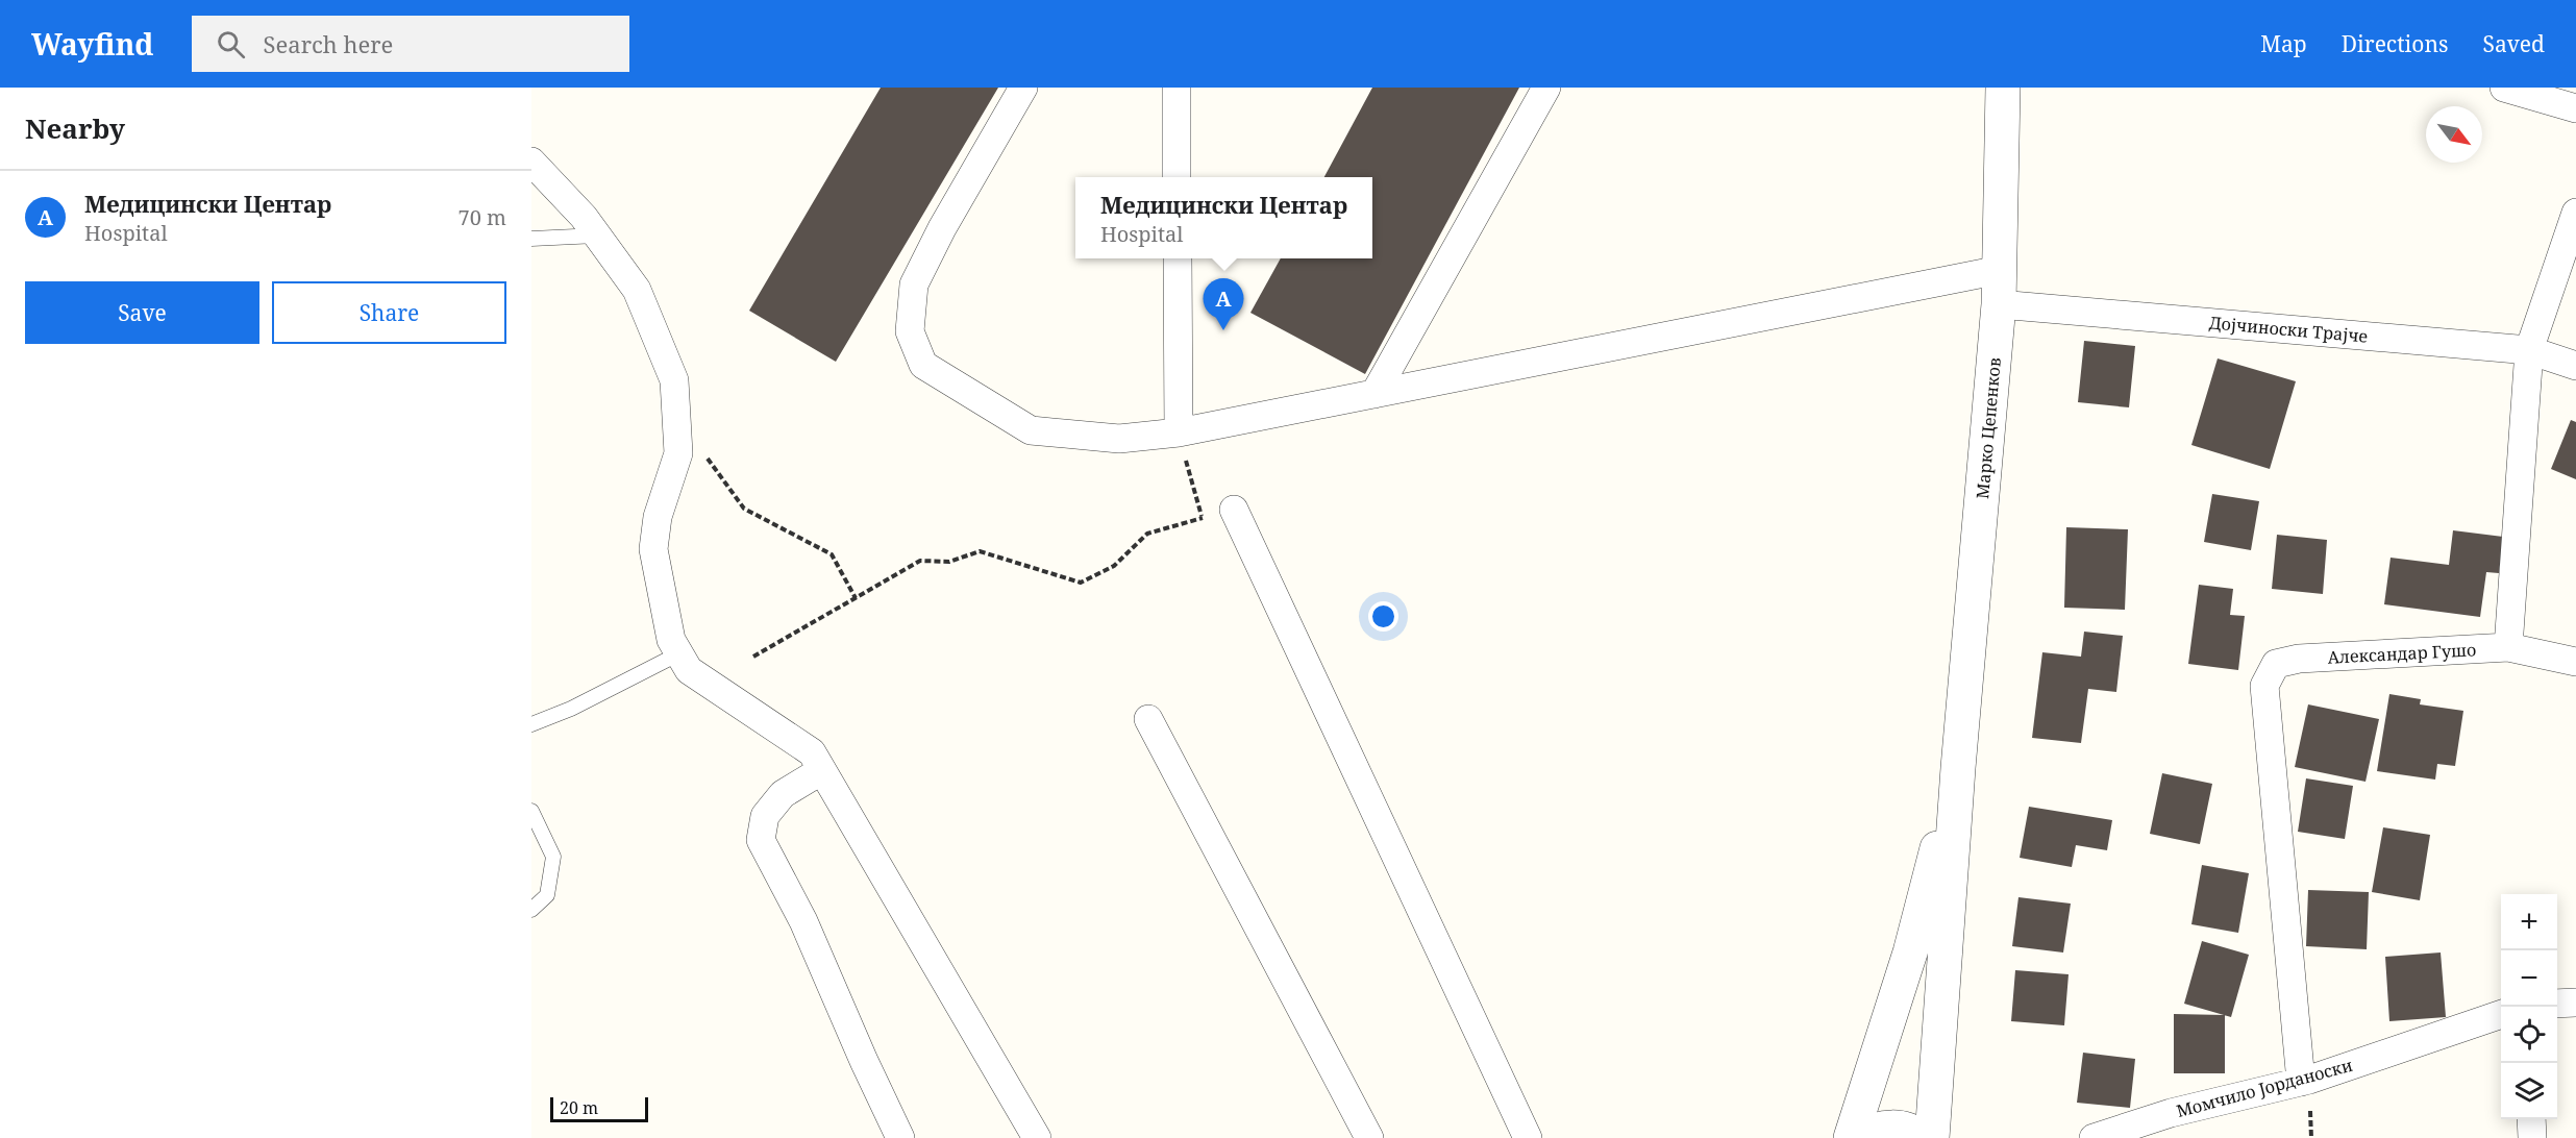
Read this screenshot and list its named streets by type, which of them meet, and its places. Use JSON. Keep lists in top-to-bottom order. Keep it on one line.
{"streets":{"street":["Дојчиноски Трајче","Марко Цепенков","Александар Гушо","Момчило Јорданоски"]},"crossings":[["Дојчиноски Трајче","Марко Цепенков"],["Александар Гушо","Момчило Јорданоски"]],"scale_bar":"20 m","north":"bottom right","page":{"header":"Wayfind","search":"Search here","nav":["Map","Directions","Saved"],"heading":"Nearby","list":[{"mark":"A","name":"Медицински Центар","note":"Hospital","value":"70 m"}],"popup":["Медицински Центар","Hospital"],"buttons":["Save","Share"],"pins":"A","map_buttons":["+","−"],"scale":"20 m"}}
